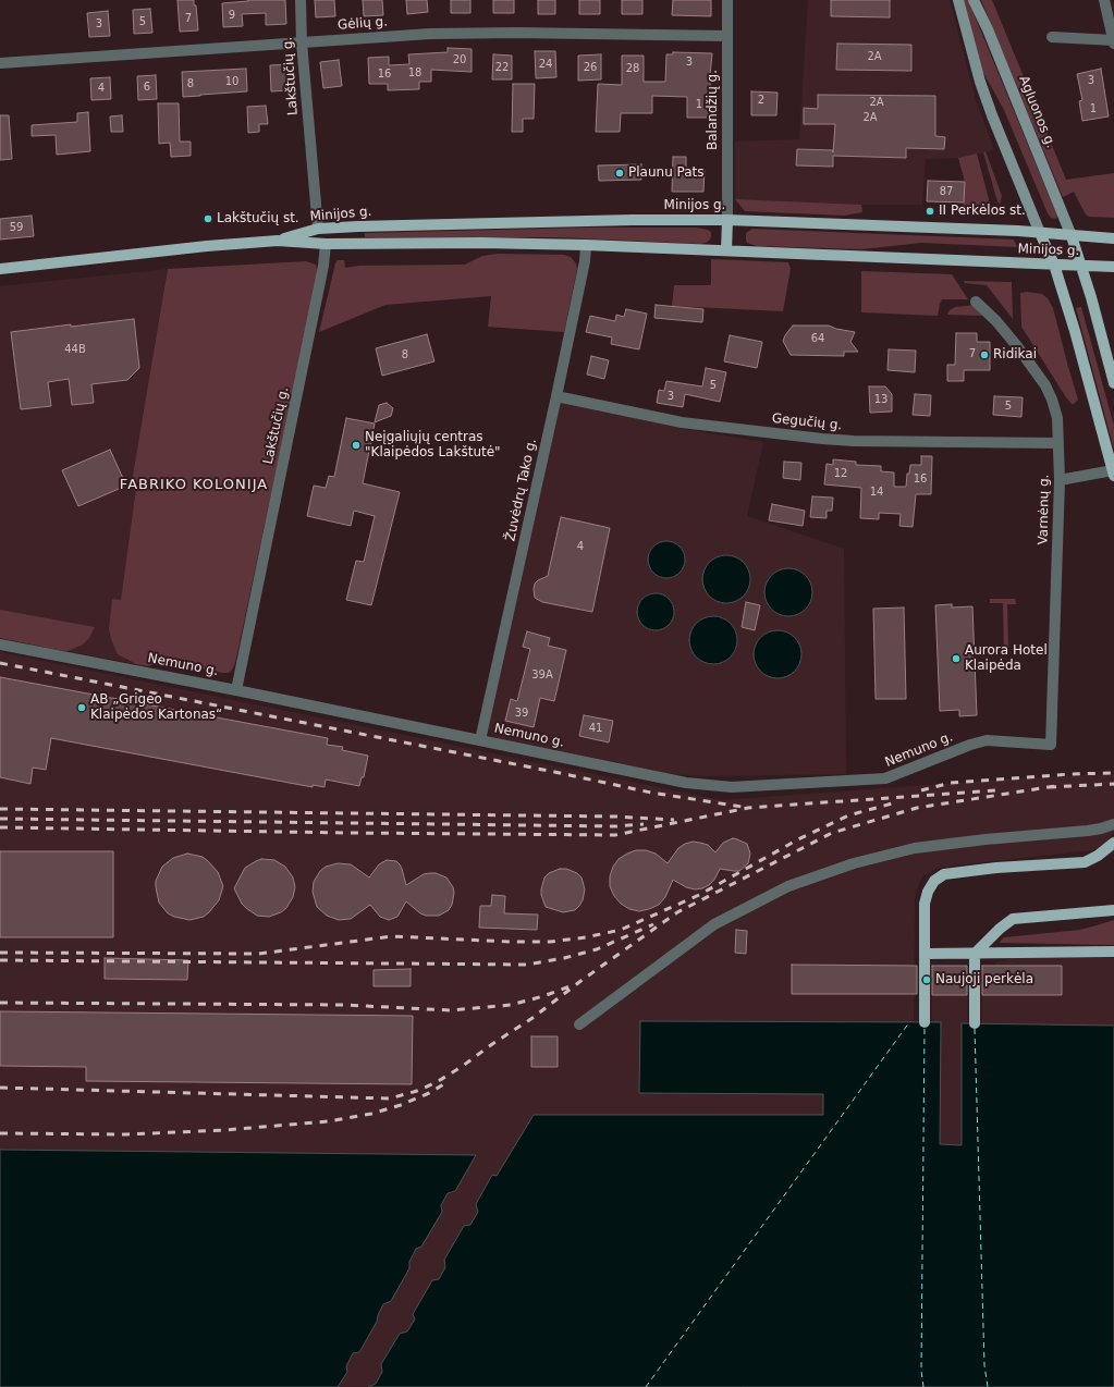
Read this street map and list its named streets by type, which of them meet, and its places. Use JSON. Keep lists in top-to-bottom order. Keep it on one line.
{"streets":{"main road":["Agluonos g.","Minijos g."],"street":["Gėlių g.","Lakštučių g.","Balandžių g.","Gegučių g.","Žuvėdrų Tako g.","Varnėnų g.","Nemuno g."]},"crossings":[["Gėlių g.","Lakštučių g."],["Gėlių g.","Balandžių g."],["Lakštučių g.","Minijos g."],["Lakštučių g.","Nemuno g."],["Balandžių g.","Minijos g."],["Agluonos g.","Minijos g."],["Minijos g.","Žuvėdrų Tako g."],["Gegučių g.","Žuvėdrų Tako g."],["Gegučių g.","Varnėnų g."],["Žuvėdrų Tako g.","Nemuno g."],["Varnėnų g.","Nemuno g."]],"districts":["FABRIKO KOLONIJA"],"places":["Plaunu Pats","II Perkėlos st.","Lakštučių st.","Ridikai","Neįgaliųjų centras \"Klaipėdos Lakštutė\"","Aurora Hotel Klaipėda","AB „Grigeo Klaipėdos Kartonas“","Naujoji perkėla"],"house_numbers":["9","7","5","3","2A","20","3","24","22","26","28","18","16","3","10","8","6","4","2","2A","1","1","2A","87","59","64","44B","7","8","5","3","13","5","12","16","14","4","39A","39","41"]}
